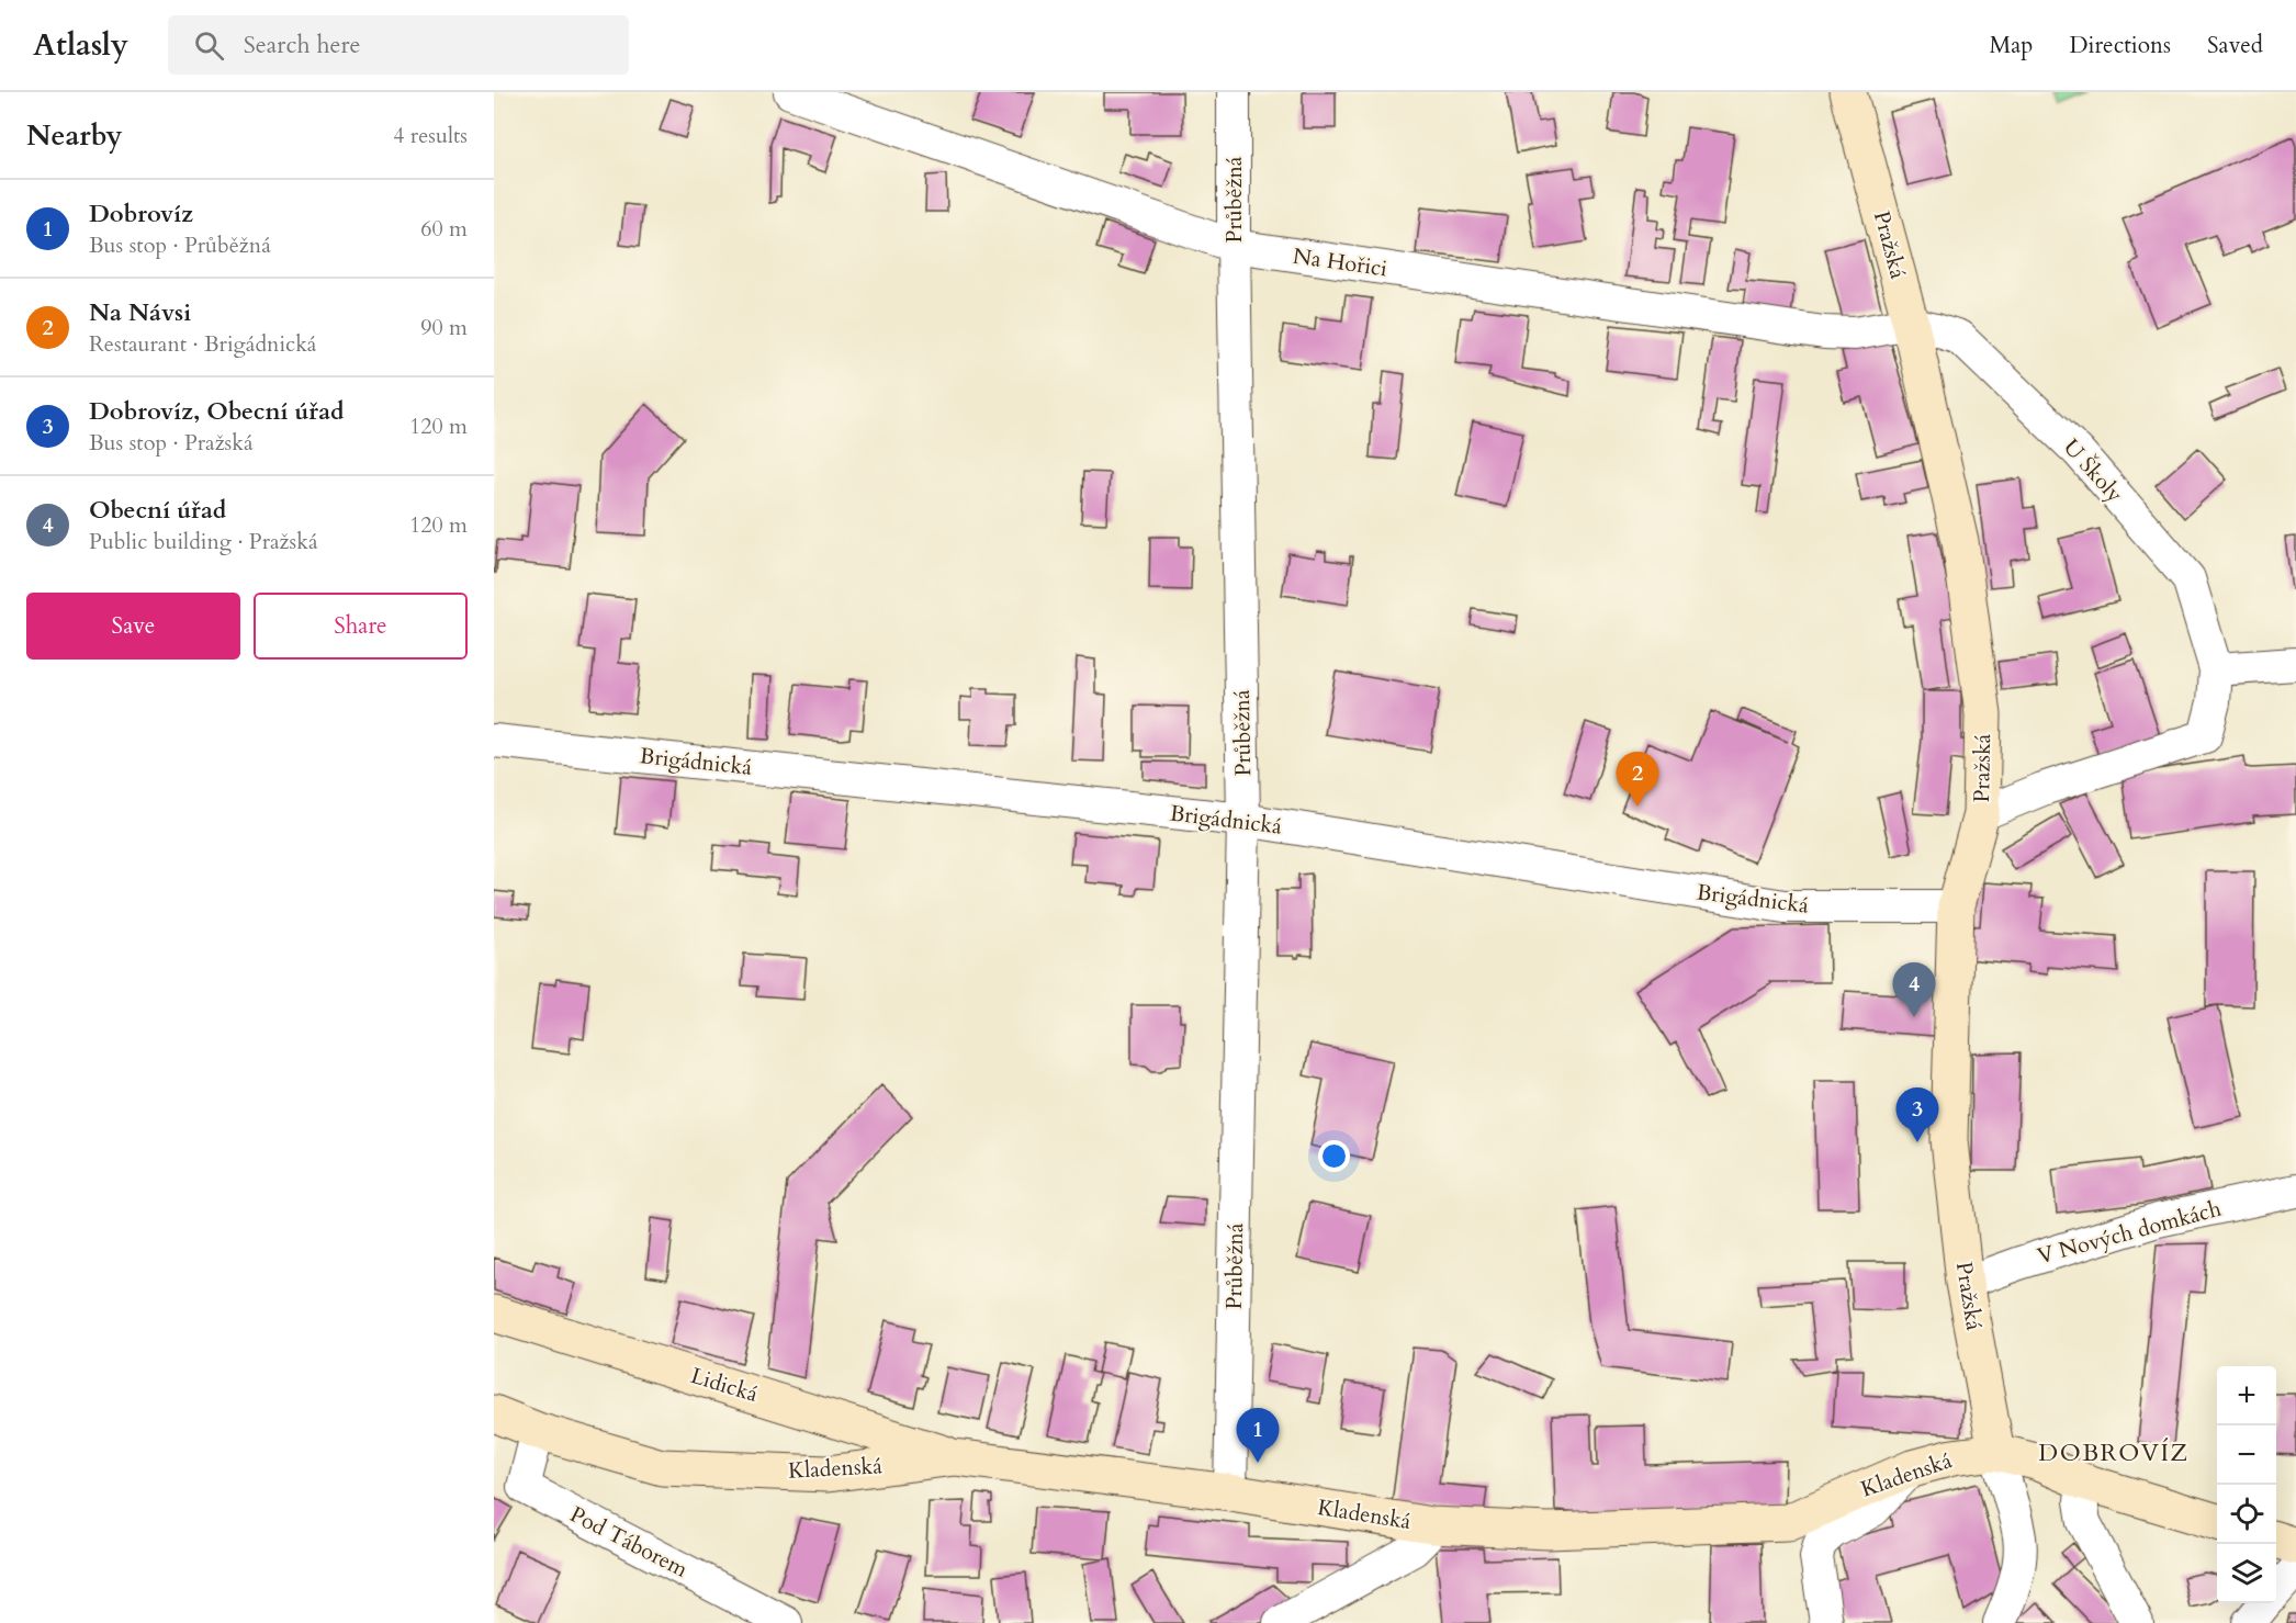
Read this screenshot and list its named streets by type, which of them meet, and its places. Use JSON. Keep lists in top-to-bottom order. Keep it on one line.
{"streets":{"street":["Průběžná","Pražská","Na Hořici","U Školy","Brigádnická","V Nových domkách","Lidická","Kladenská","Pod Táborem"]},"crossings":[["Průběžná","Na Hořici"],["Průběžná","Brigádnická"],["Průběžná","Kladenská"],["Pražská","Na Hořici"],["Pražská","U Školy"],["Pražská","Brigádnická"],["Pražská","V Nových domkách"],["Pražská","Kladenská"],["Na Hořici","U Školy"],["Lidická","Kladenská"],["Kladenská","Pod Táborem"]],"districts":["DOBROVÍZ"],"page":{"header":"Atlasly","search":"Search here","nav":["Map","Directions","Saved"],"heading":["Nearby","4 results"],"list":[{"mark":"1","name":"Dobrovíz","note":"Bus stop · Průběžná","value":"60 m"},{"mark":"2","name":"Na Návsi","note":"Restaurant · Brigádnická","value":"90 m"},{"mark":"3","name":"Dobrovíz, Obecní úřad","note":"Bus stop · Pražská","value":"120 m"},{"mark":"4","name":"Obecní úřad","note":"Public building · Pražská","value":"120 m"}],"buttons":["Save","Share"],"pins":["2","4","3","1"],"map_buttons":["+","−"]}}
